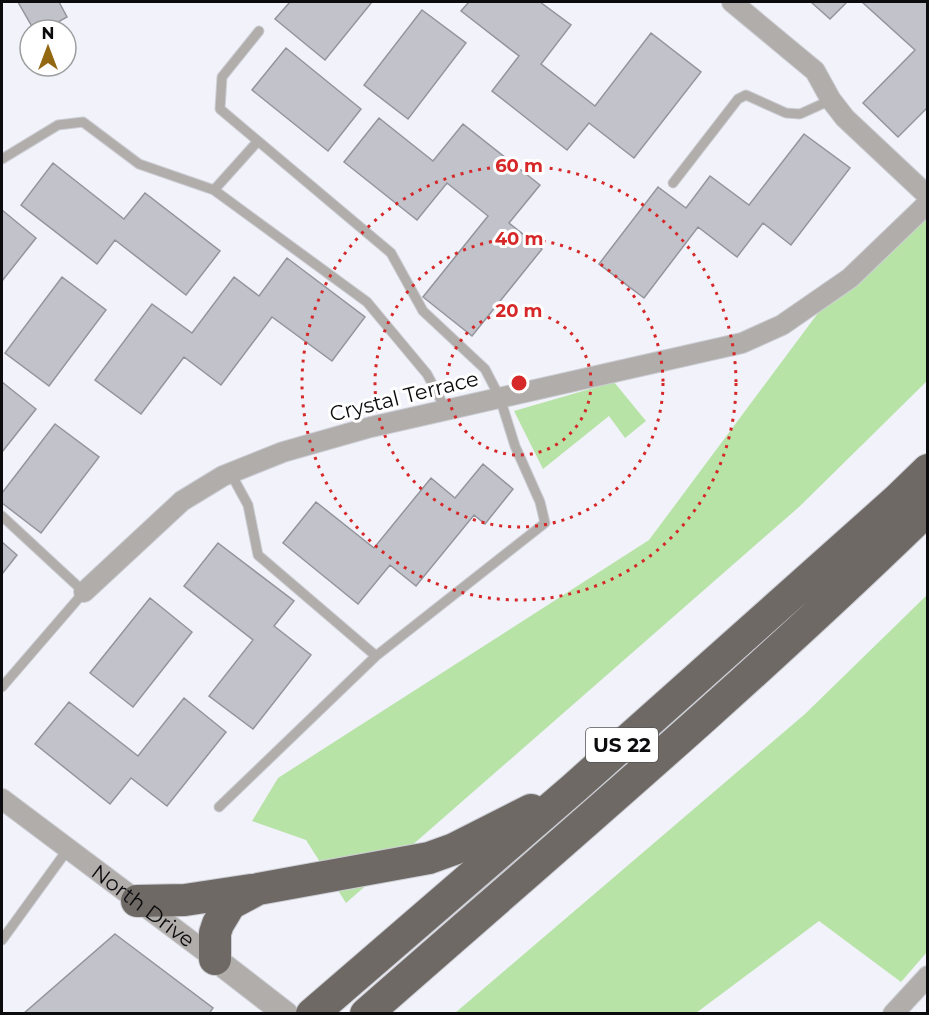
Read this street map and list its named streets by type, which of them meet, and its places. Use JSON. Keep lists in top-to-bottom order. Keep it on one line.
{"streets":{"highway":["US 22"],"street":["Crystal Terrace","North Drive"]},"north":"top","rings":["60 m","40 m","20 m"]}
